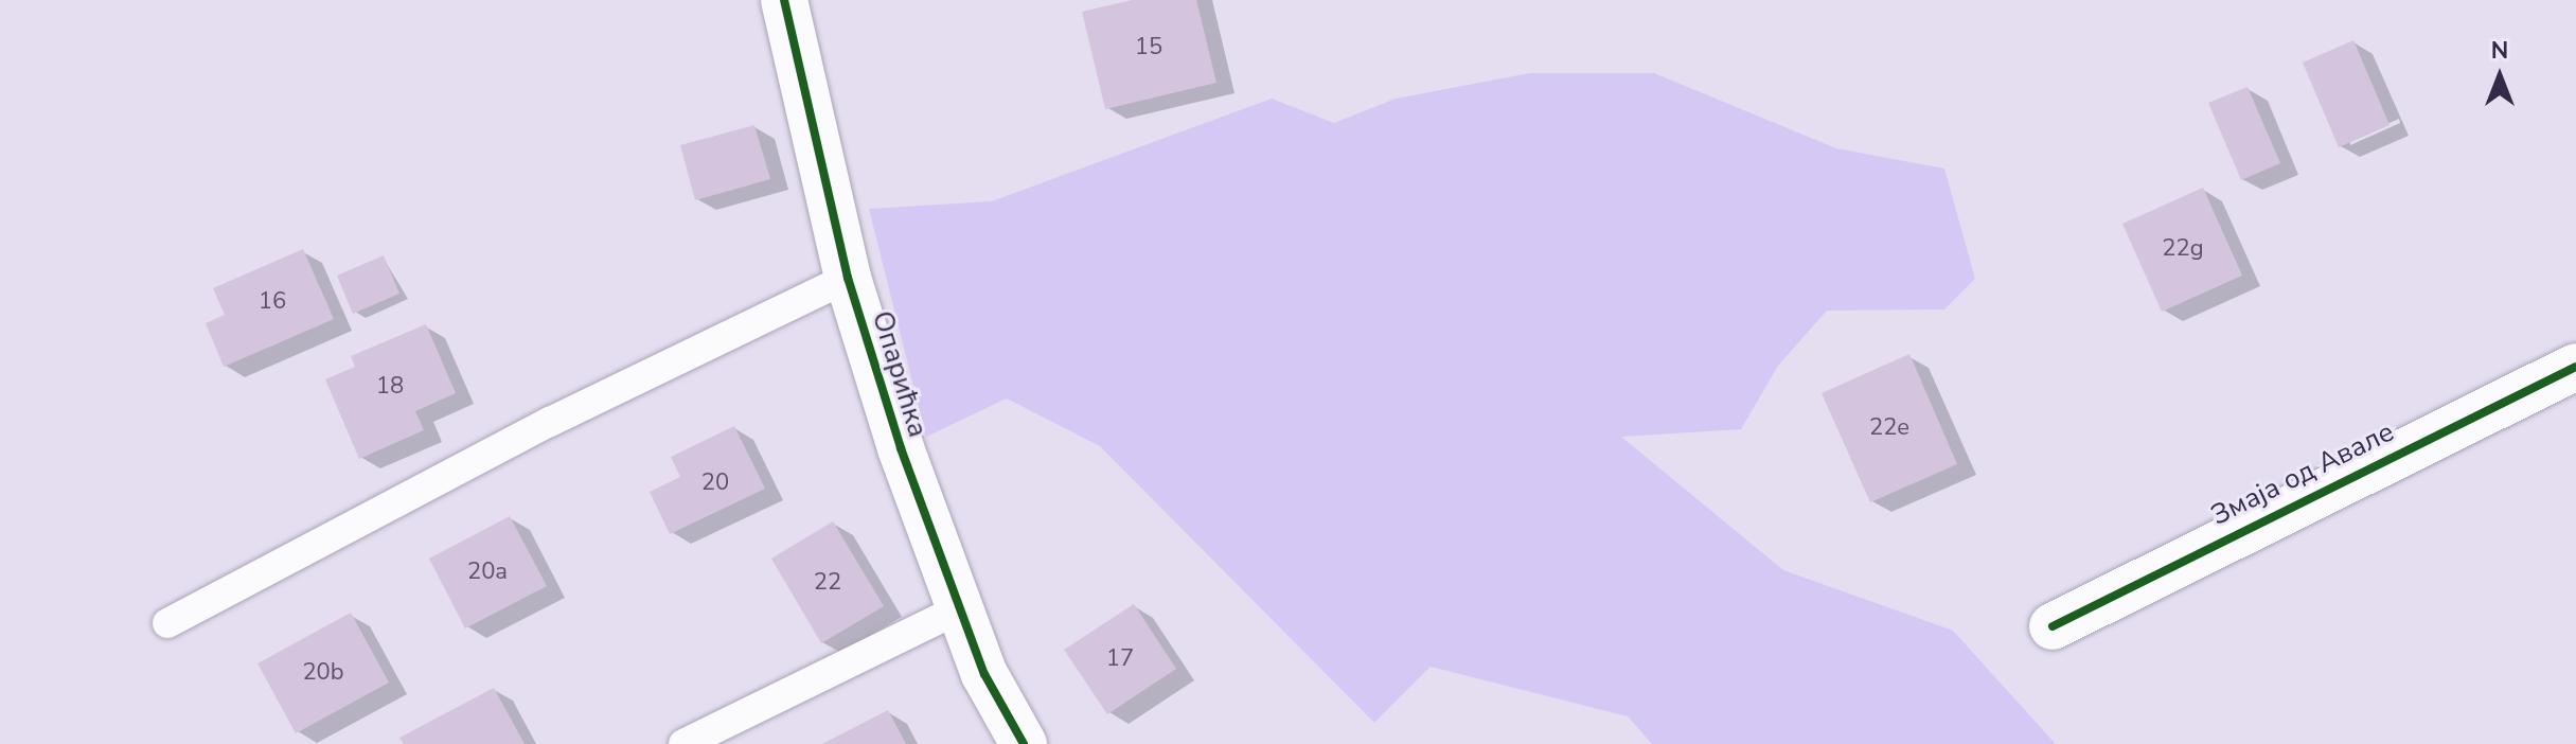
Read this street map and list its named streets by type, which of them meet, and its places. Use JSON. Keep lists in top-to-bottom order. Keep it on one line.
{"streets":{"street":["Опарићка","Змаја од Авале"]},"house_numbers":["15","22g","16","18","22e","20","20a","22","17","20b"],"north":"top"}
